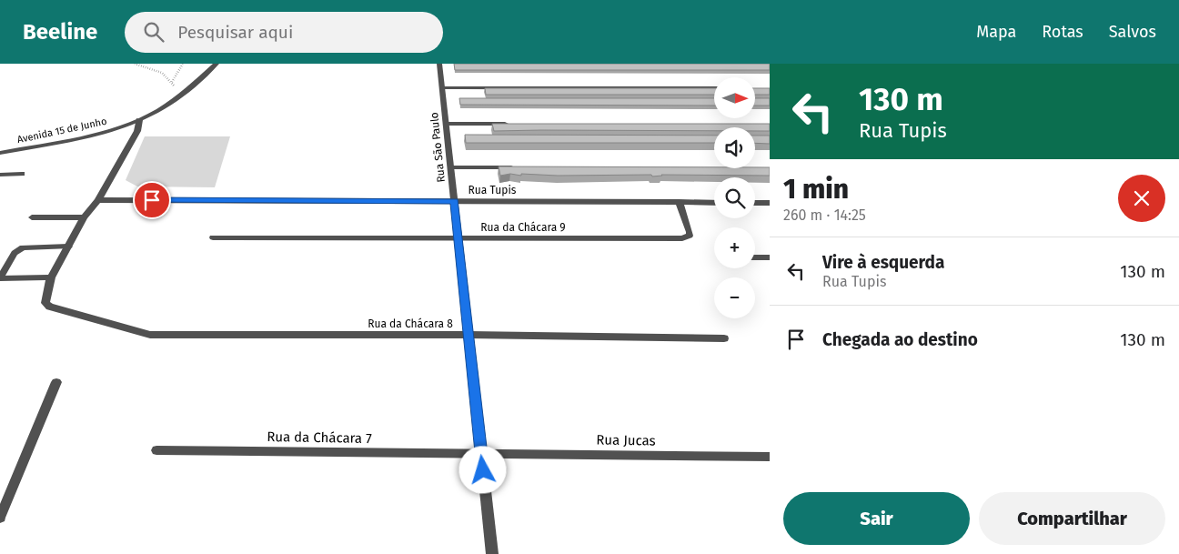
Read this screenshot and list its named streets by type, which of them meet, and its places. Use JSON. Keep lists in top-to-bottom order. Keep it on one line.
{"streets":{"street":["Avenida 15 de Junho","Rua São Paulo","Rua Tupis","Rua da Chácara 9","Rua da Chácara 8","Rua da Chácara 7","Rua Jucas"]},"crossings":[["Rua São Paulo","Rua Tupis"],["Rua São Paulo","Rua da Chácara 9"],["Rua São Paulo","Rua da Chácara 8"],["Rua São Paulo","Rua da Chácara 7"],["Rua São Paulo","Rua Jucas"],["Rua Tupis","Rua da Chácara 9"],["Rua da Chácara 7","Rua Jucas"]],"north":"right","page":{"header":"Beeline","search":"Pesquisar aqui","nav":["Mapa","Rotas","Salvos"],"turn":["130 m","Rua Tupis"],"map_buttons":["+","−"],"heading":["1 min","260 m · 14:25"],"list":[{"name":"Vire à esquerda","note":"Rua Tupis","value":"130 m"},{"name":"Chegada ao destino","value":"130 m"}],"buttons":["Sair","Compartilhar"]}}
